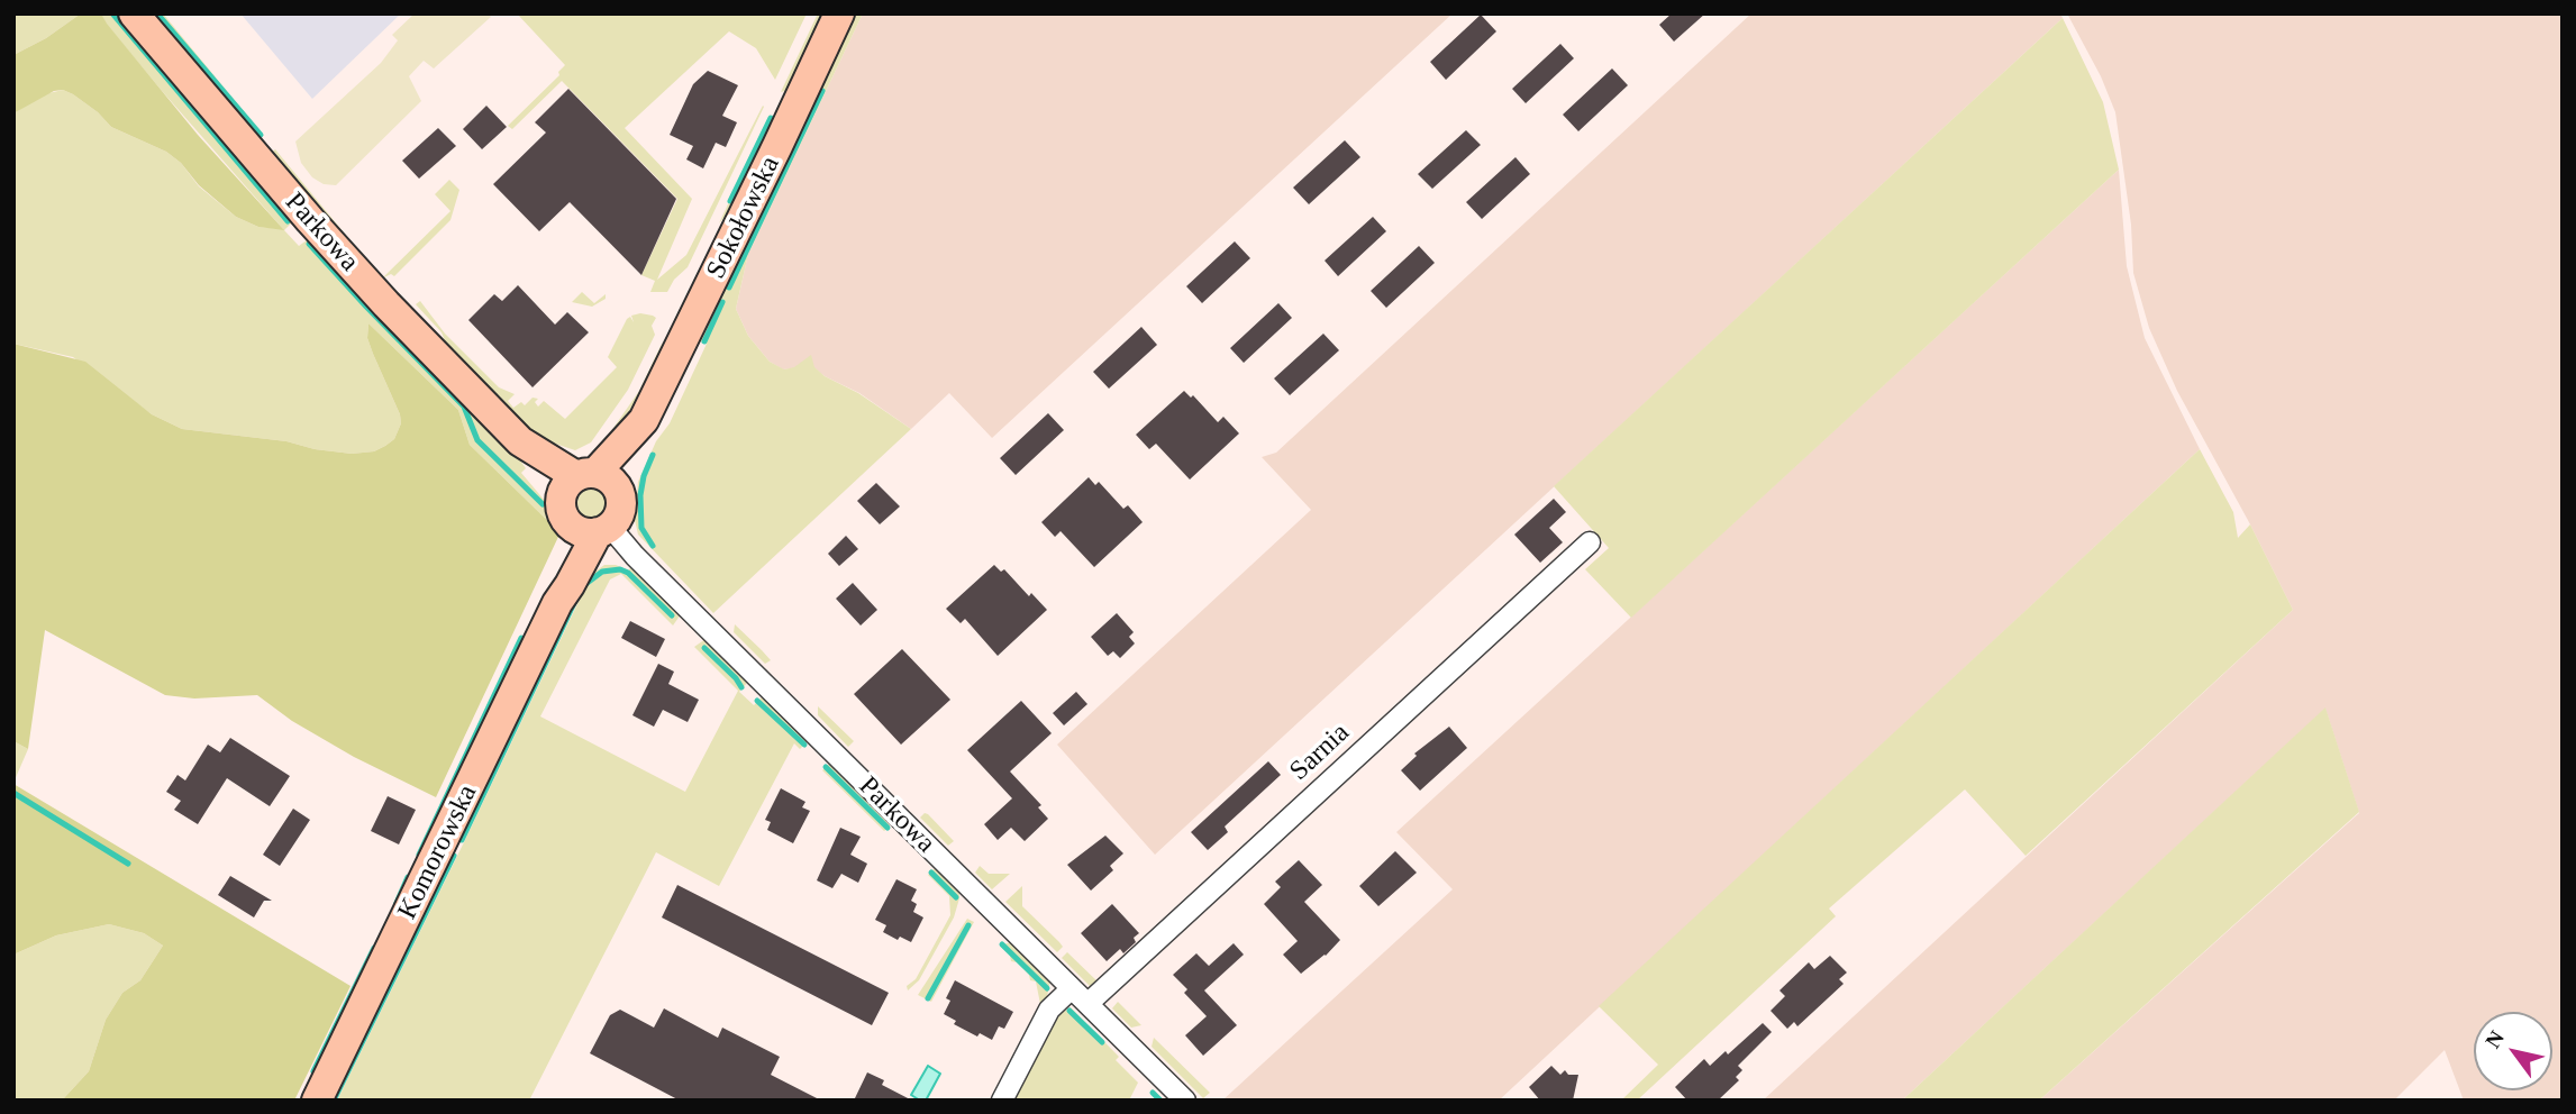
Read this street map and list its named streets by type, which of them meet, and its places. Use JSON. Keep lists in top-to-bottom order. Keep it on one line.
{"streets":{"street":["Sokołowska","Parkowa","Sarnia","Komorowska"]},"crossings":[["Sokołowska","Parkowa"],["Sokołowska","Komorowska"],["Parkowa","Sarnia"],["Parkowa","Komorowska"]],"north":"top left"}
